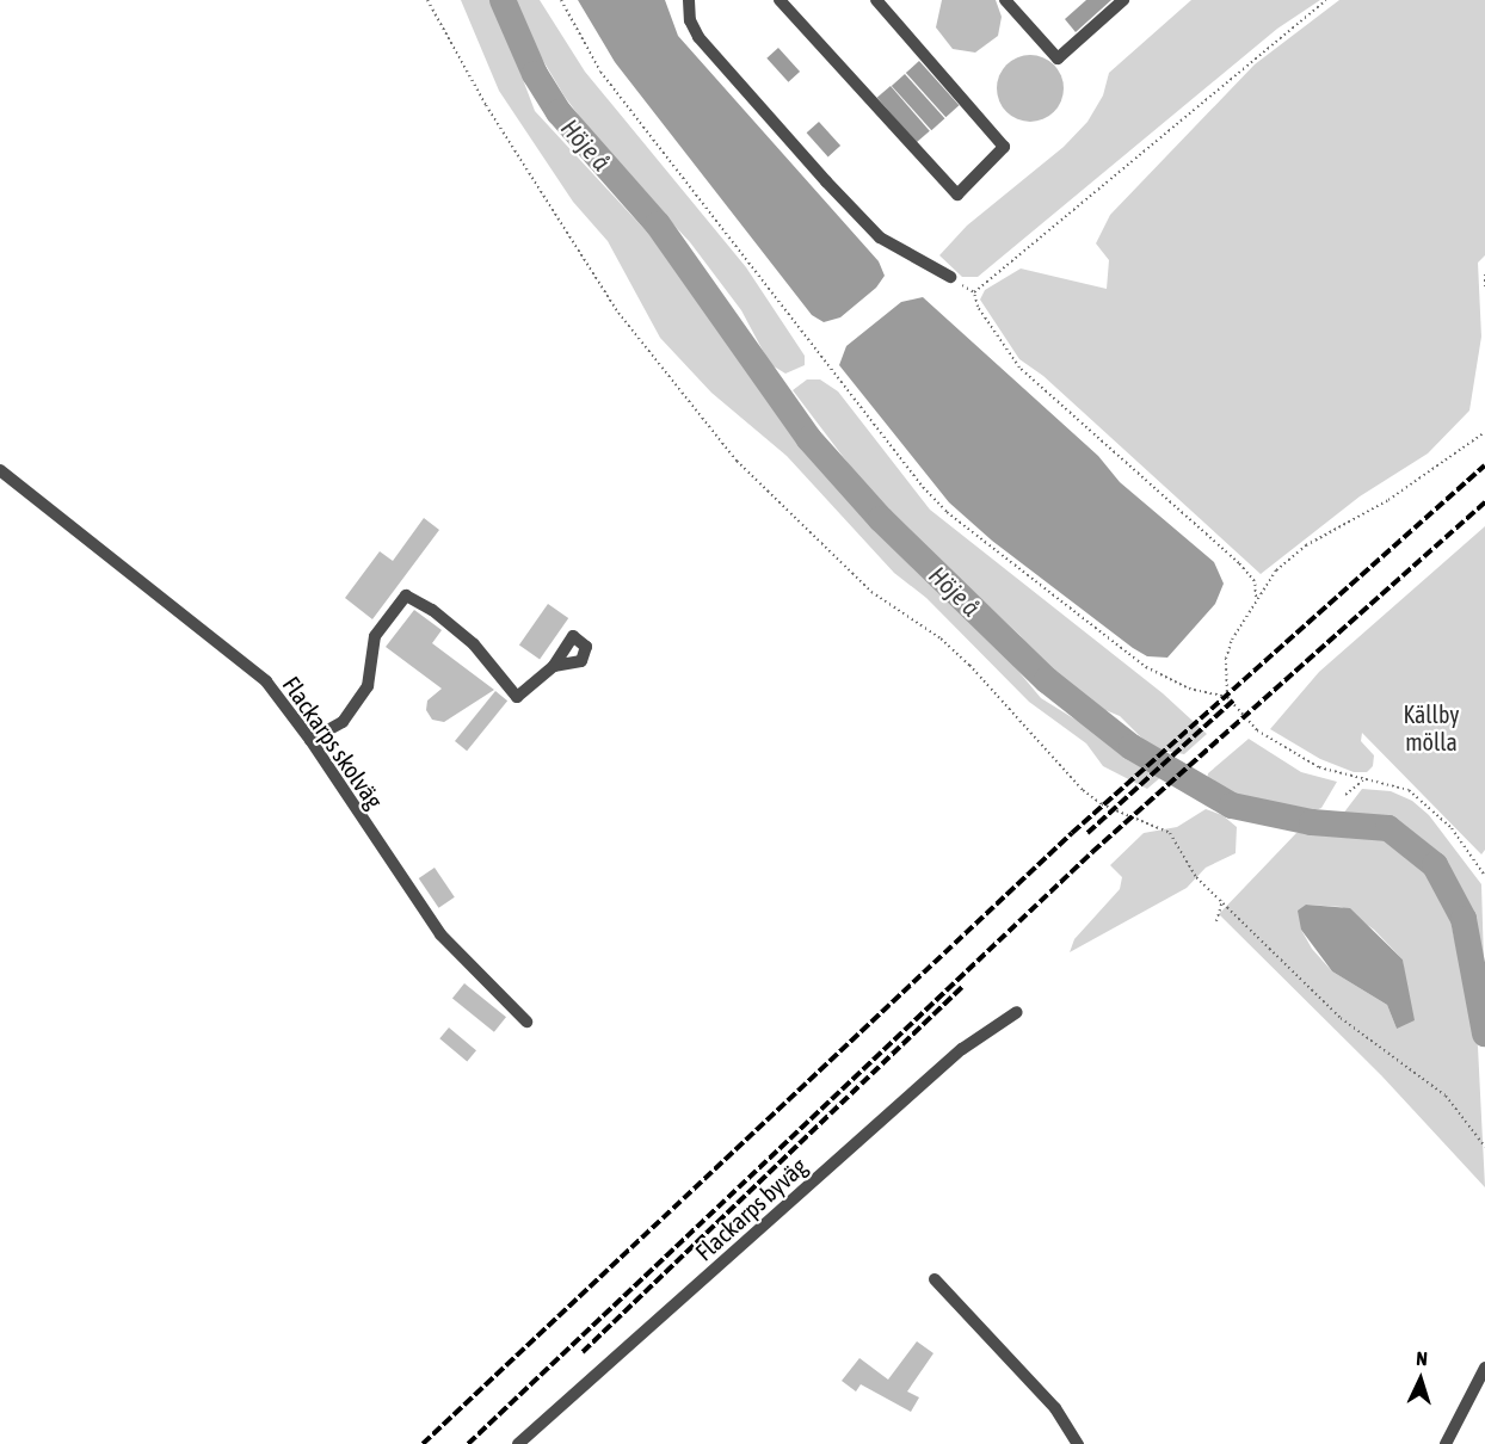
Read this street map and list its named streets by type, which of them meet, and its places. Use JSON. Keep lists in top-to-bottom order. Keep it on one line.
{"streets":{"street":["Flackarps skolväg","Flackarps byväg"]},"water":["Höje å"],"parks":["Källby mölla"],"north":"top"}
